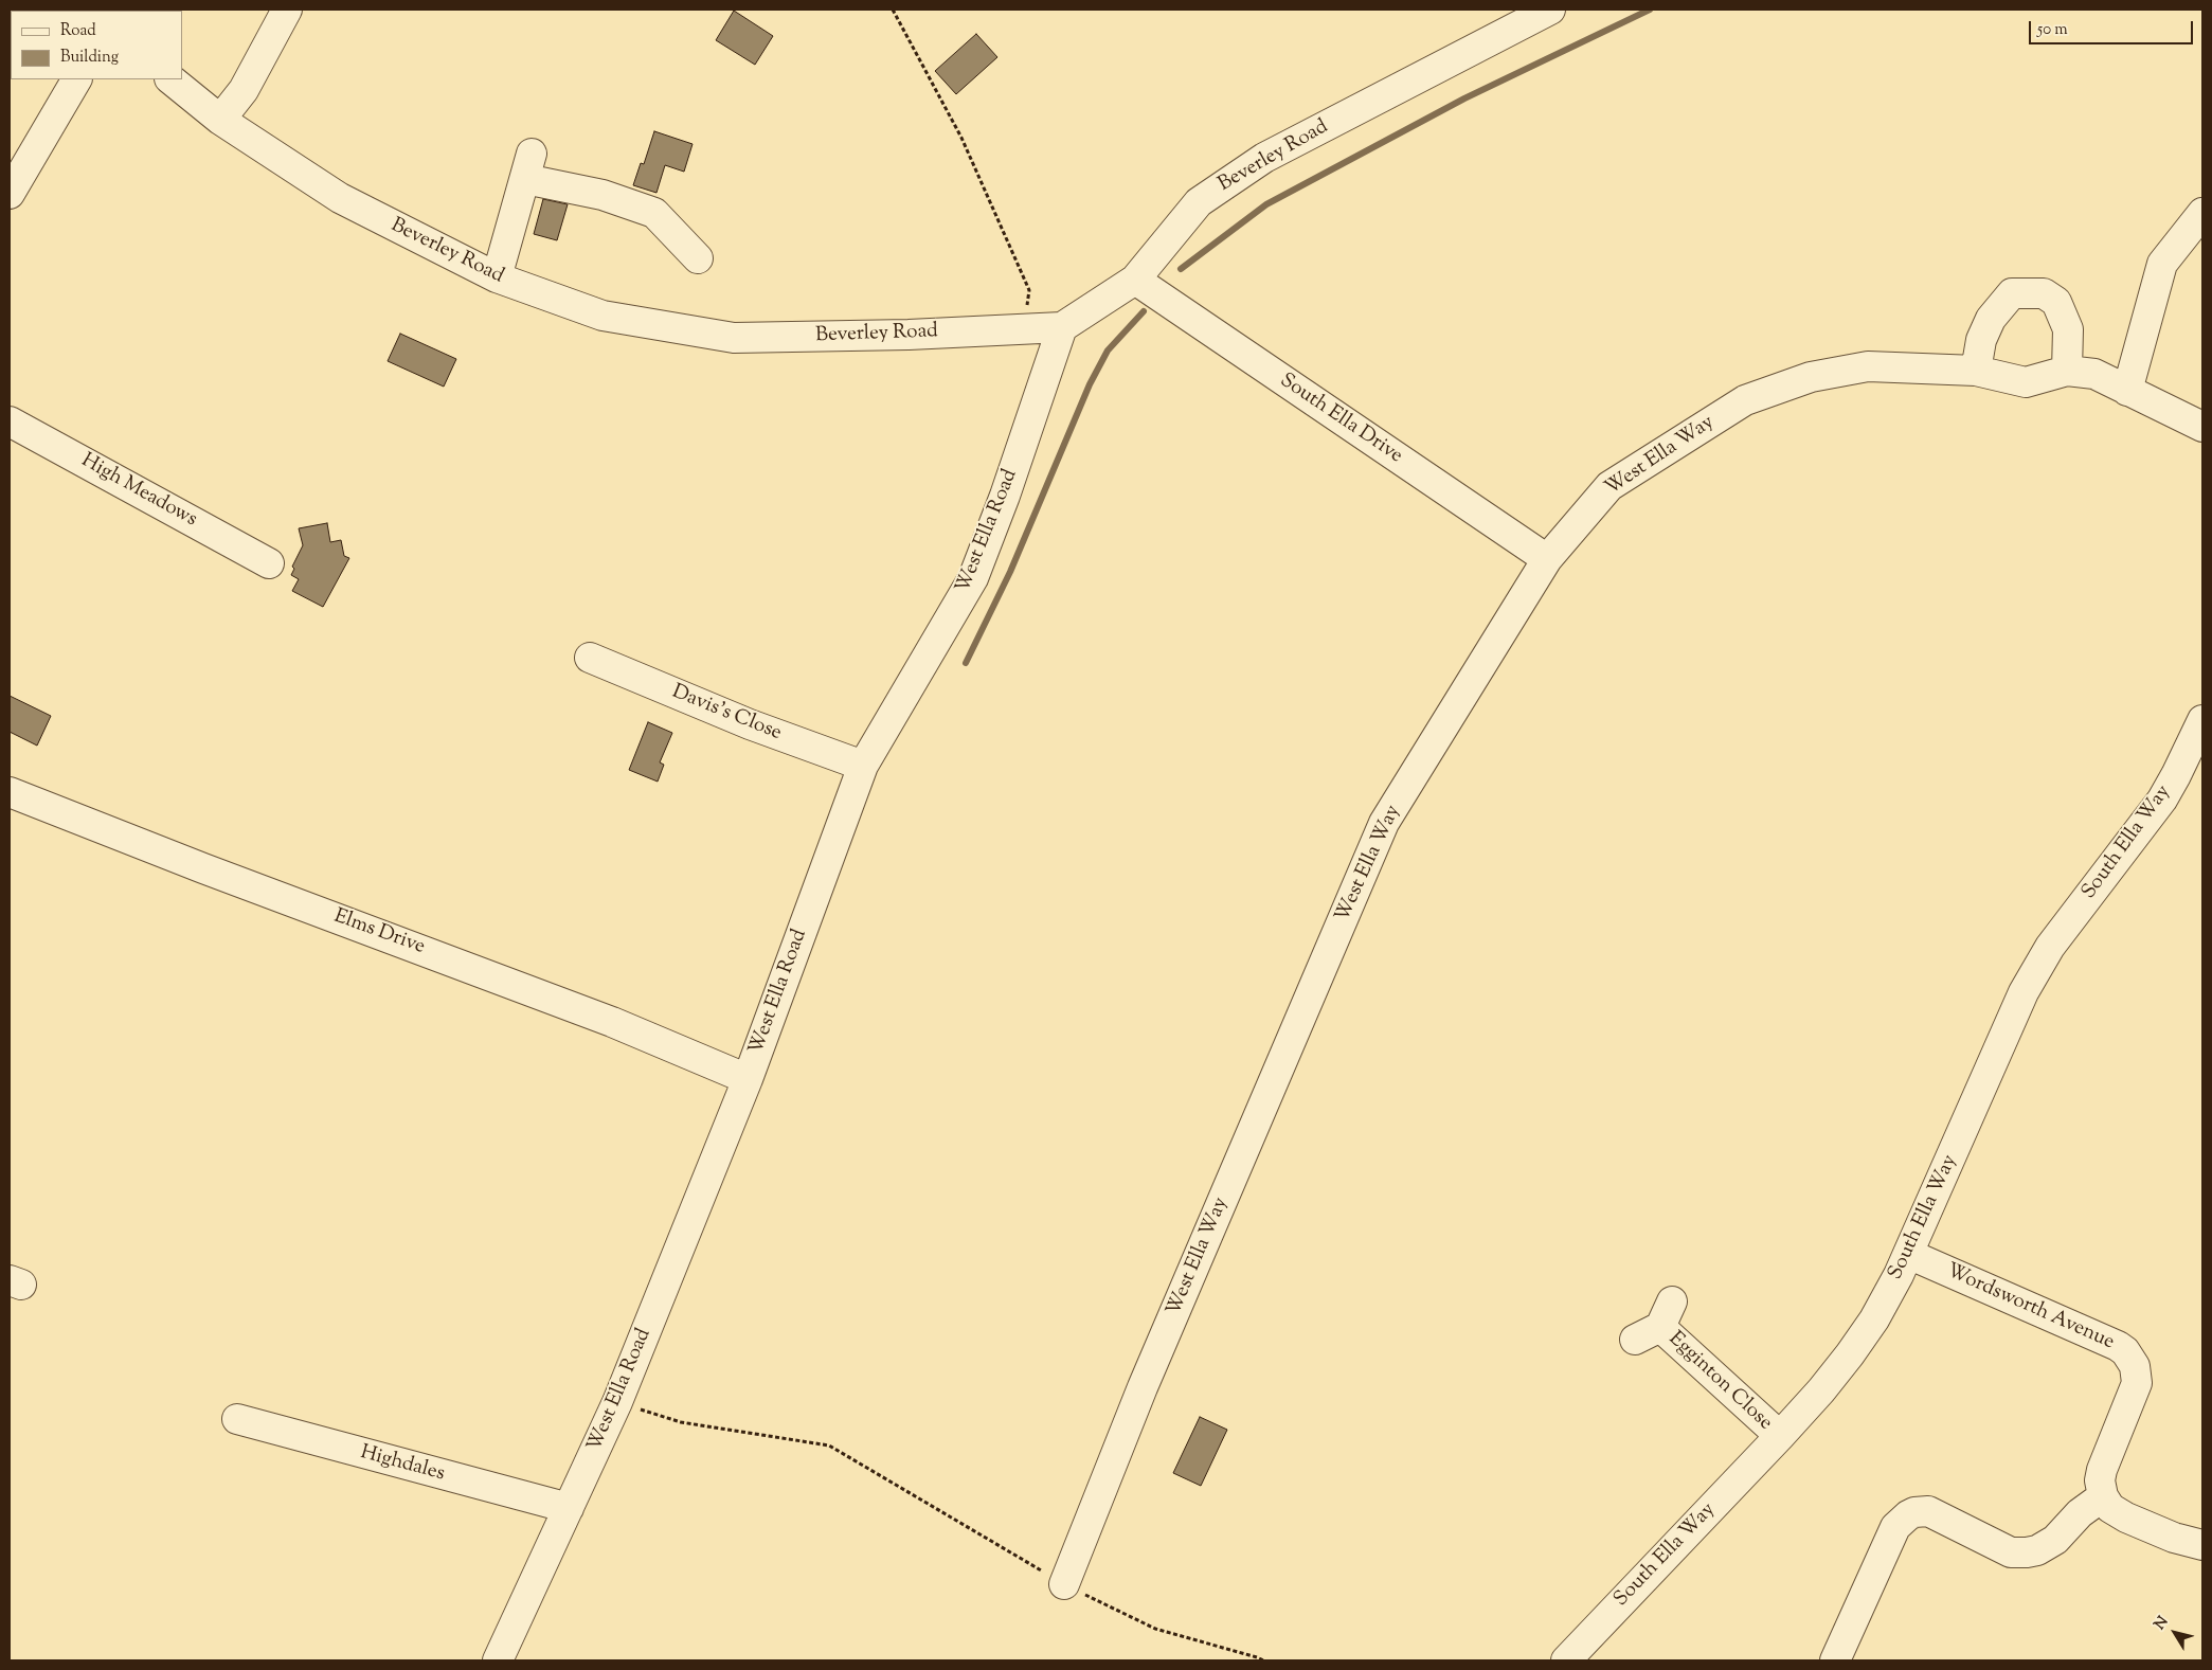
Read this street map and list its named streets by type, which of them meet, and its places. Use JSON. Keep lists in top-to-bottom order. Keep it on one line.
{"streets":{"street":["Beverley Road","South Ella Drive","West Ella Way","High Meadows","West Ella Road","Davis's Close","South Ella Way","Elms Drive","Wordsworth Avenue","Egginton Close","Highdales"]},"crossings":[["Beverley Road","South Ella Drive"],["Beverley Road","West Ella Road"],["South Ella Drive","West Ella Way"],["West Ella Road","Davis's Close"],["West Ella Road","Elms Drive"],["West Ella Road","Highdales"],["South Ella Way","Wordsworth Avenue"],["South Ella Way","Egginton Close"]],"legend":["Road","Building"],"scale_bar":"50 m","north":"top left"}
